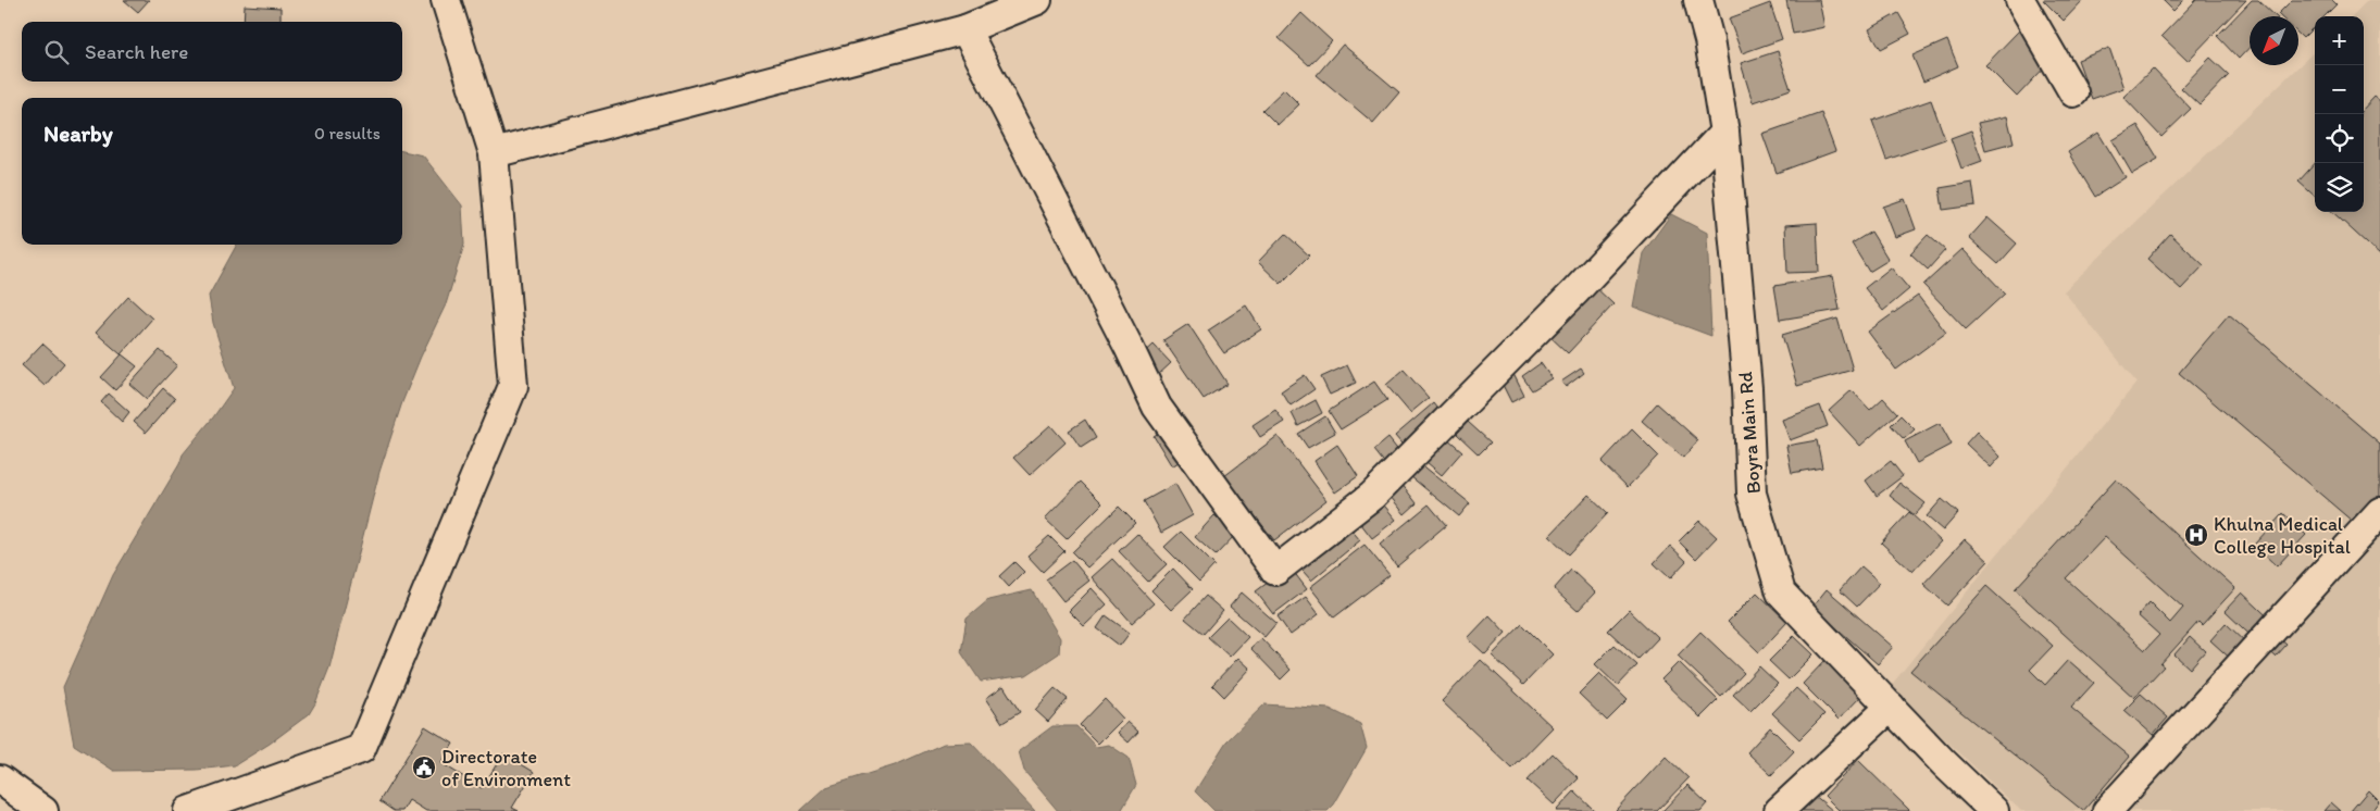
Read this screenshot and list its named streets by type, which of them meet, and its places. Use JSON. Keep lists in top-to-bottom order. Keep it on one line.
{"streets":{"street":["Boyra Main Rd"]},"places":{"hospital":["Khulna Medical College Hospital"],"public building":["Directorate of Environment"]},"north":"bottom left","page":{"map_buttons":["+","−"],"search":"Search here","heading":["Nearby","0 results"]}}
